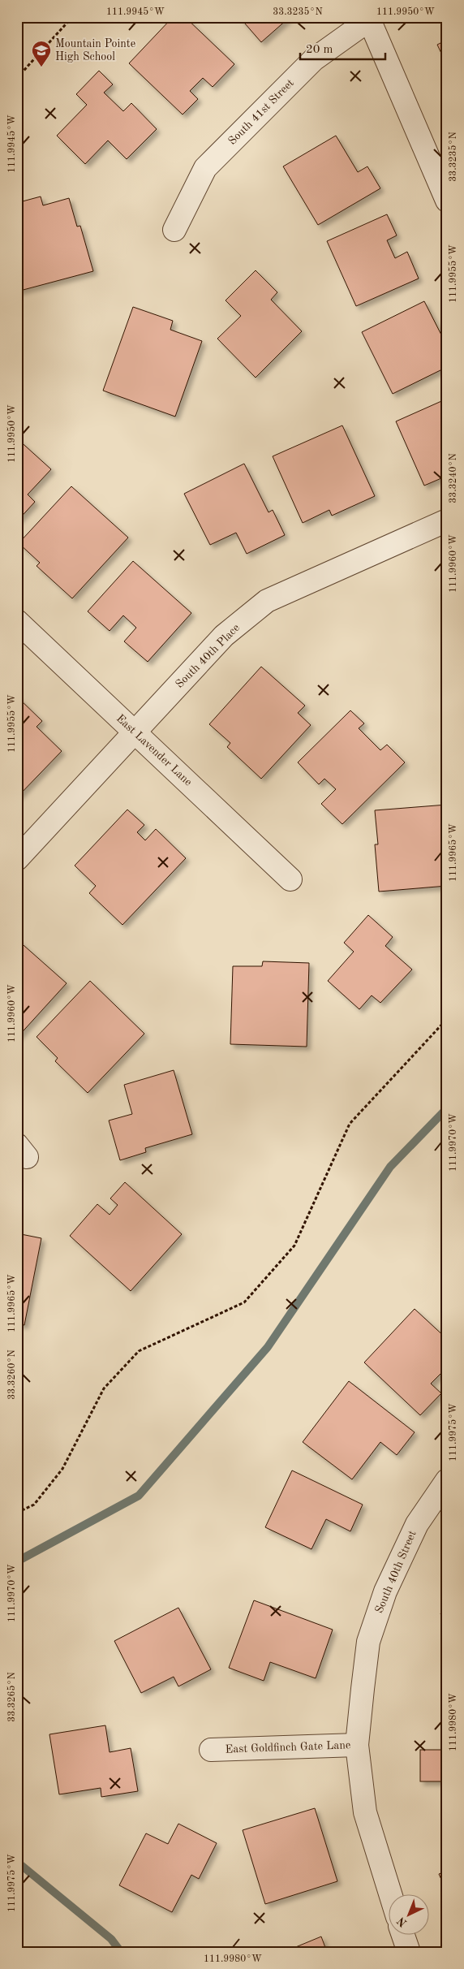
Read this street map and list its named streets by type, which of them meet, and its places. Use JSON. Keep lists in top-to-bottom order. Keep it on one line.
{"streets":{"street":["South 41st Street","South 40th Place","East Lavender Lane","South 40th Street","East Goldfinch Gate Lane"]},"crossings":[["South 40th Place","East Lavender Lane"],["South 40th Street","East Goldfinch Gate Lane"]],"places":{"school or university":["Mountain Pointe High School"]},"scale_bar":"20 m","north":"bottom left","coordinates":["111.9945°W","33.3235°N","111.9950°W","111.9955°W","33.3240°N","111.9960°W","111.9965°W","111.9970°W","33.3260°N","111.9975°W","33.3265°N","111.9980°W"]}
